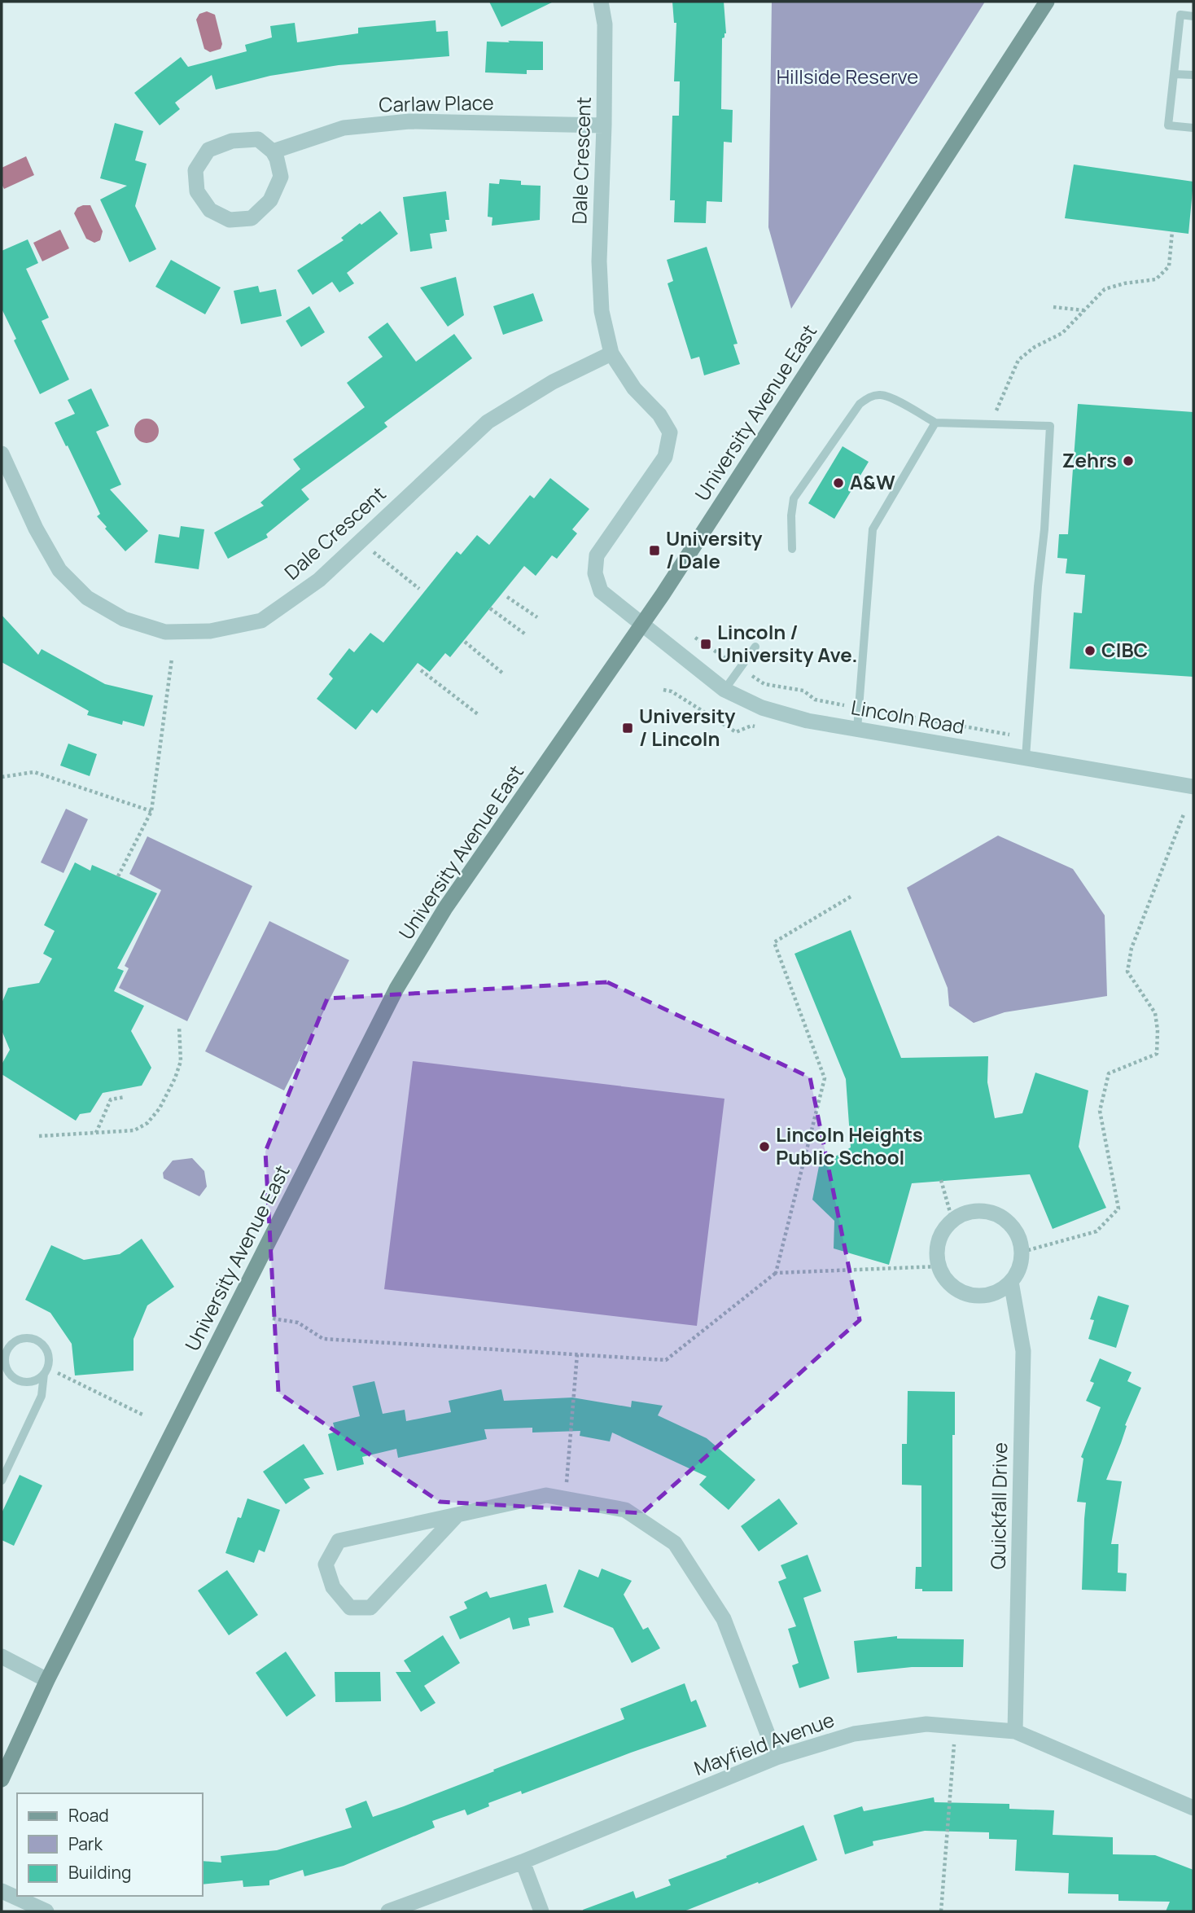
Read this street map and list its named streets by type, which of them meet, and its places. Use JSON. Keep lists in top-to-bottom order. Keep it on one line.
{"streets":{"main road":["University Avenue East"],"street":["Carlaw Place","Dale Crescent","Lincoln Road","Quickfall Drive","Mayfield Avenue"]},"crossings":[["Carlaw Place","Dale Crescent"],["Dale Crescent","University Avenue East"],["Dale Crescent","Lincoln Road"],["University Avenue East","Lincoln Road"],["Quickfall Drive","Mayfield Avenue"]],"parks":["Hillside Reserve"],"places":{"other":["Zehrs","A&W","CIBC","Lincoln Heights Public School"],"transit":["University / Dale","Lincoln / University Ave.","University / Lincoln"]},"legend":["Road","Park","Building"]}
